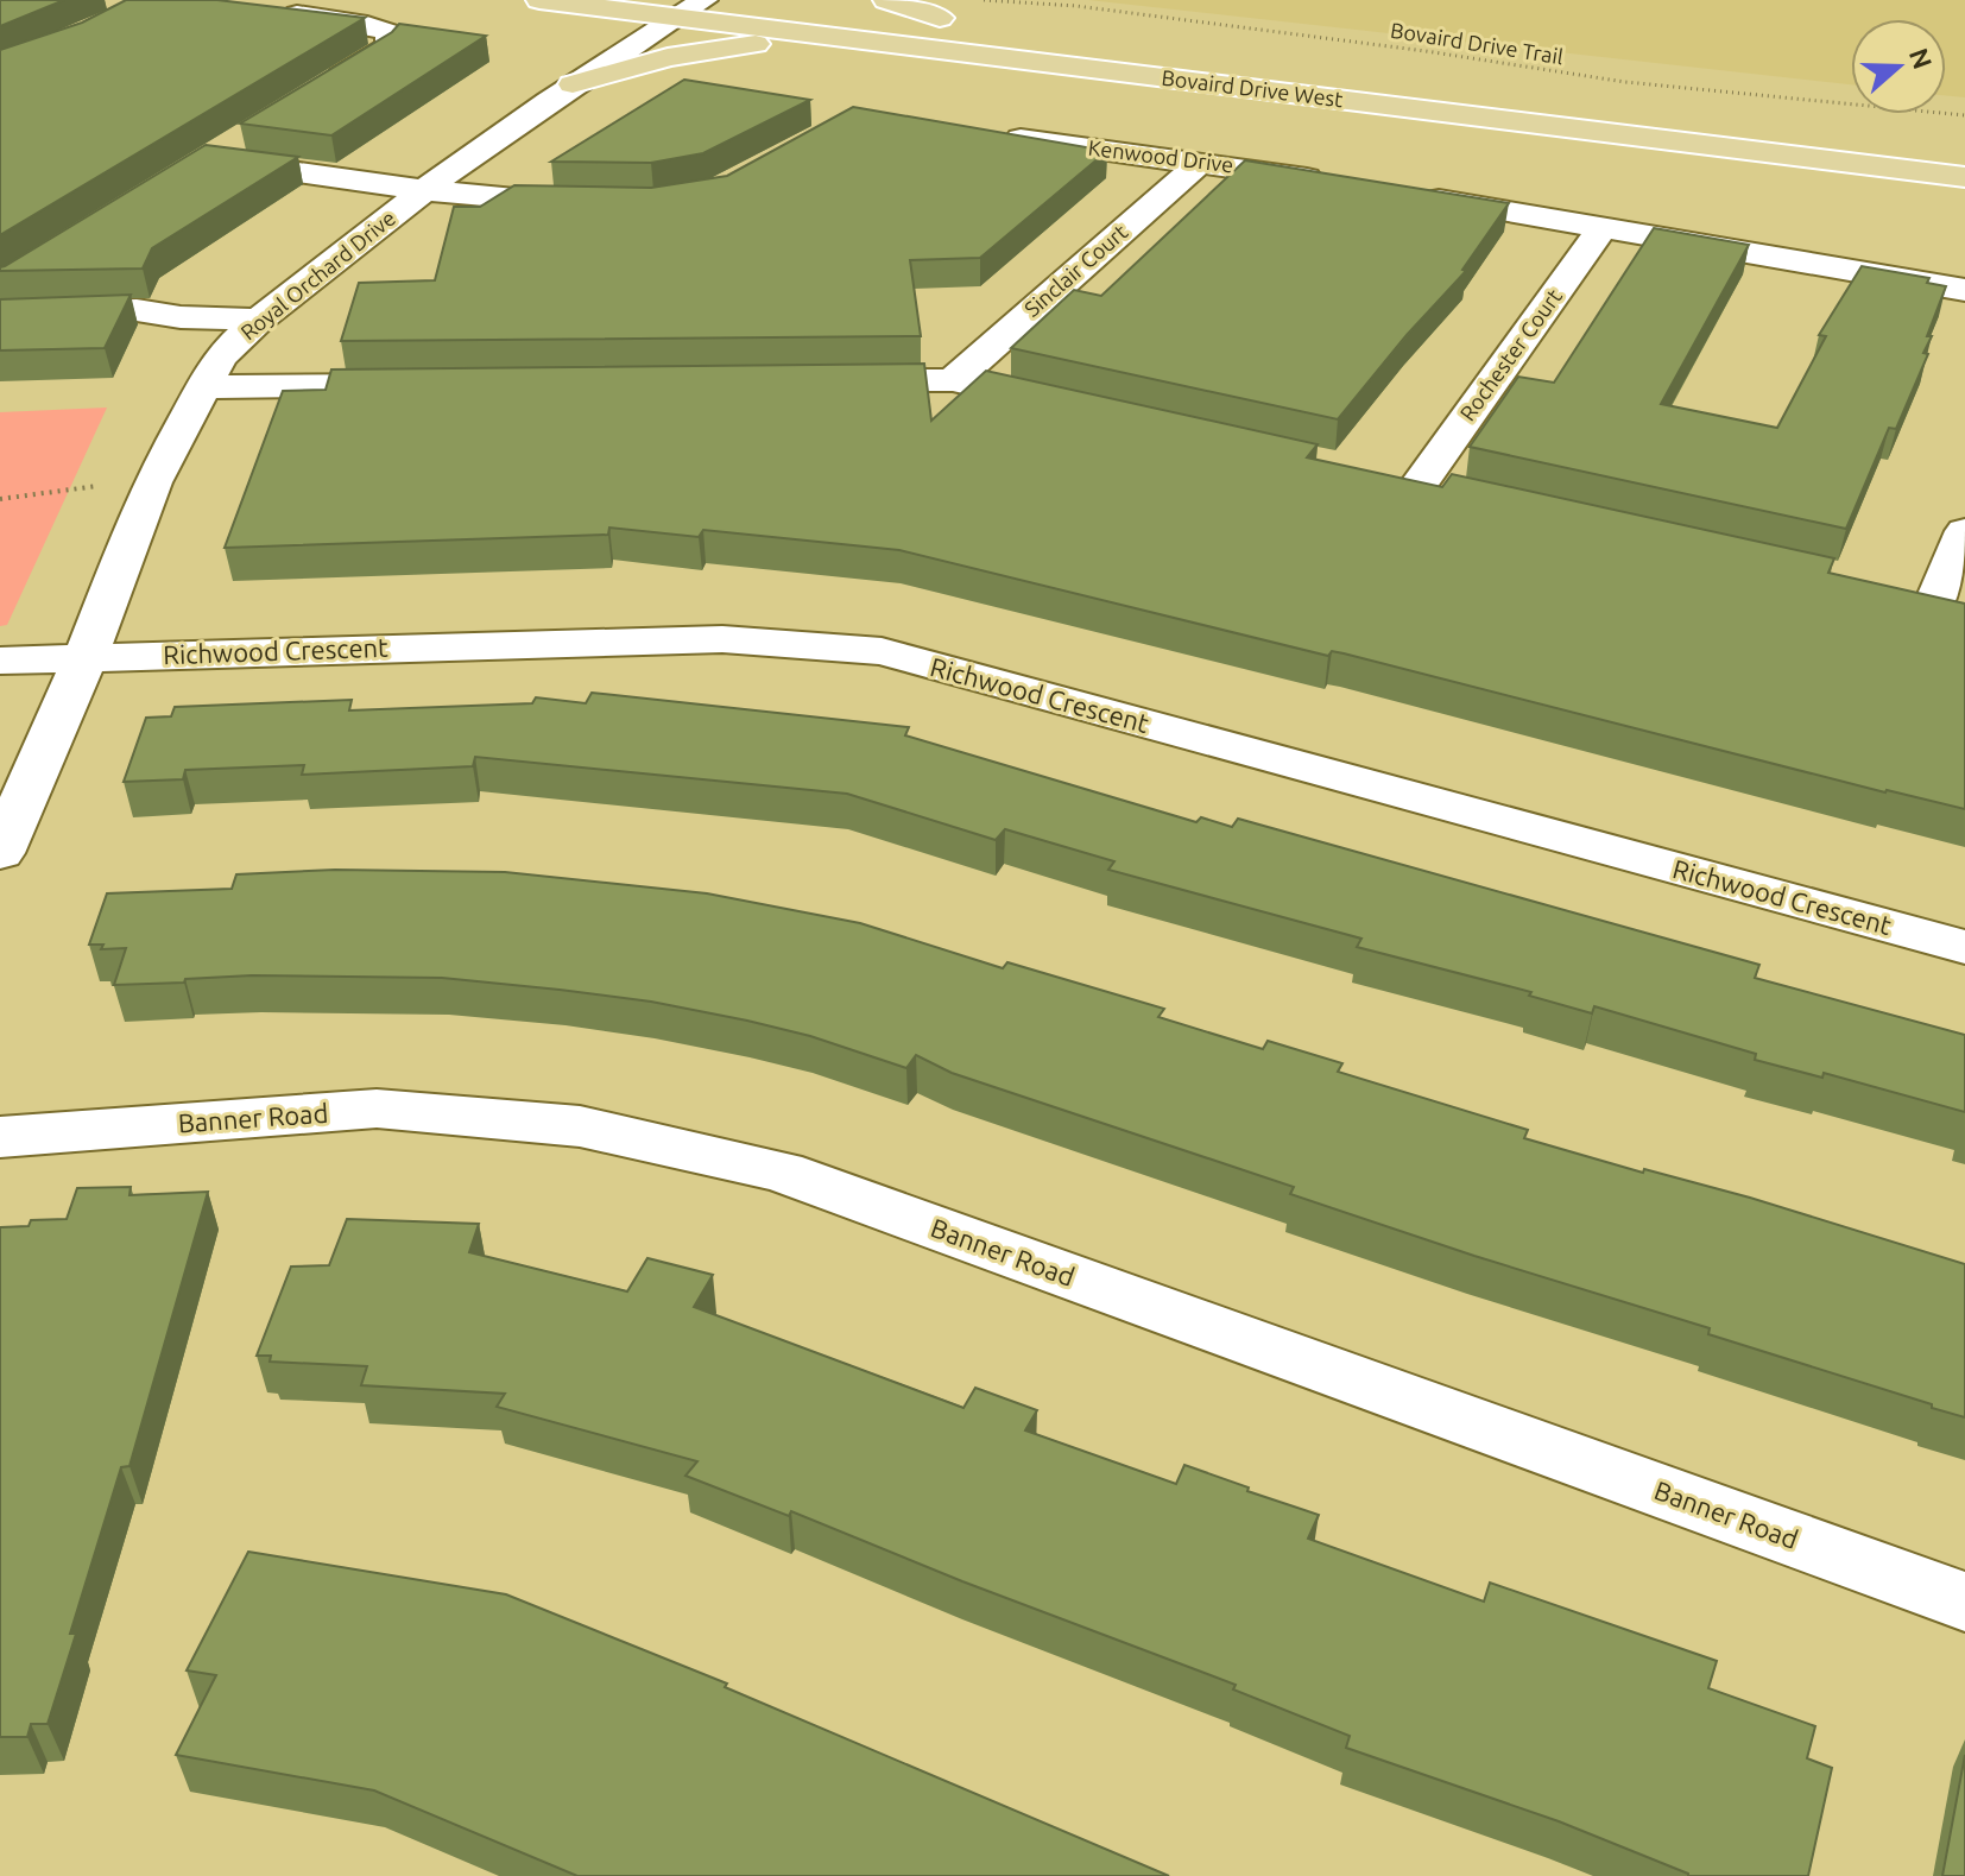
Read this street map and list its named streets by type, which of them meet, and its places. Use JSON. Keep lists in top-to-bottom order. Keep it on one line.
{"streets":{"main road":["Bovaird Drive West"],"street":["Kenwood Drive","Sinclair Court","Royal Orchard Drive","Rochester Court","Richwood Crescent","Banner Road"],"path":["Bovaird Drive Trail"]},"crossings":[["Bovaird Drive West","Royal Orchard Drive"],["Kenwood Drive","Sinclair Court"],["Royal Orchard Drive","Richwood Crescent"]],"north":"right"}
